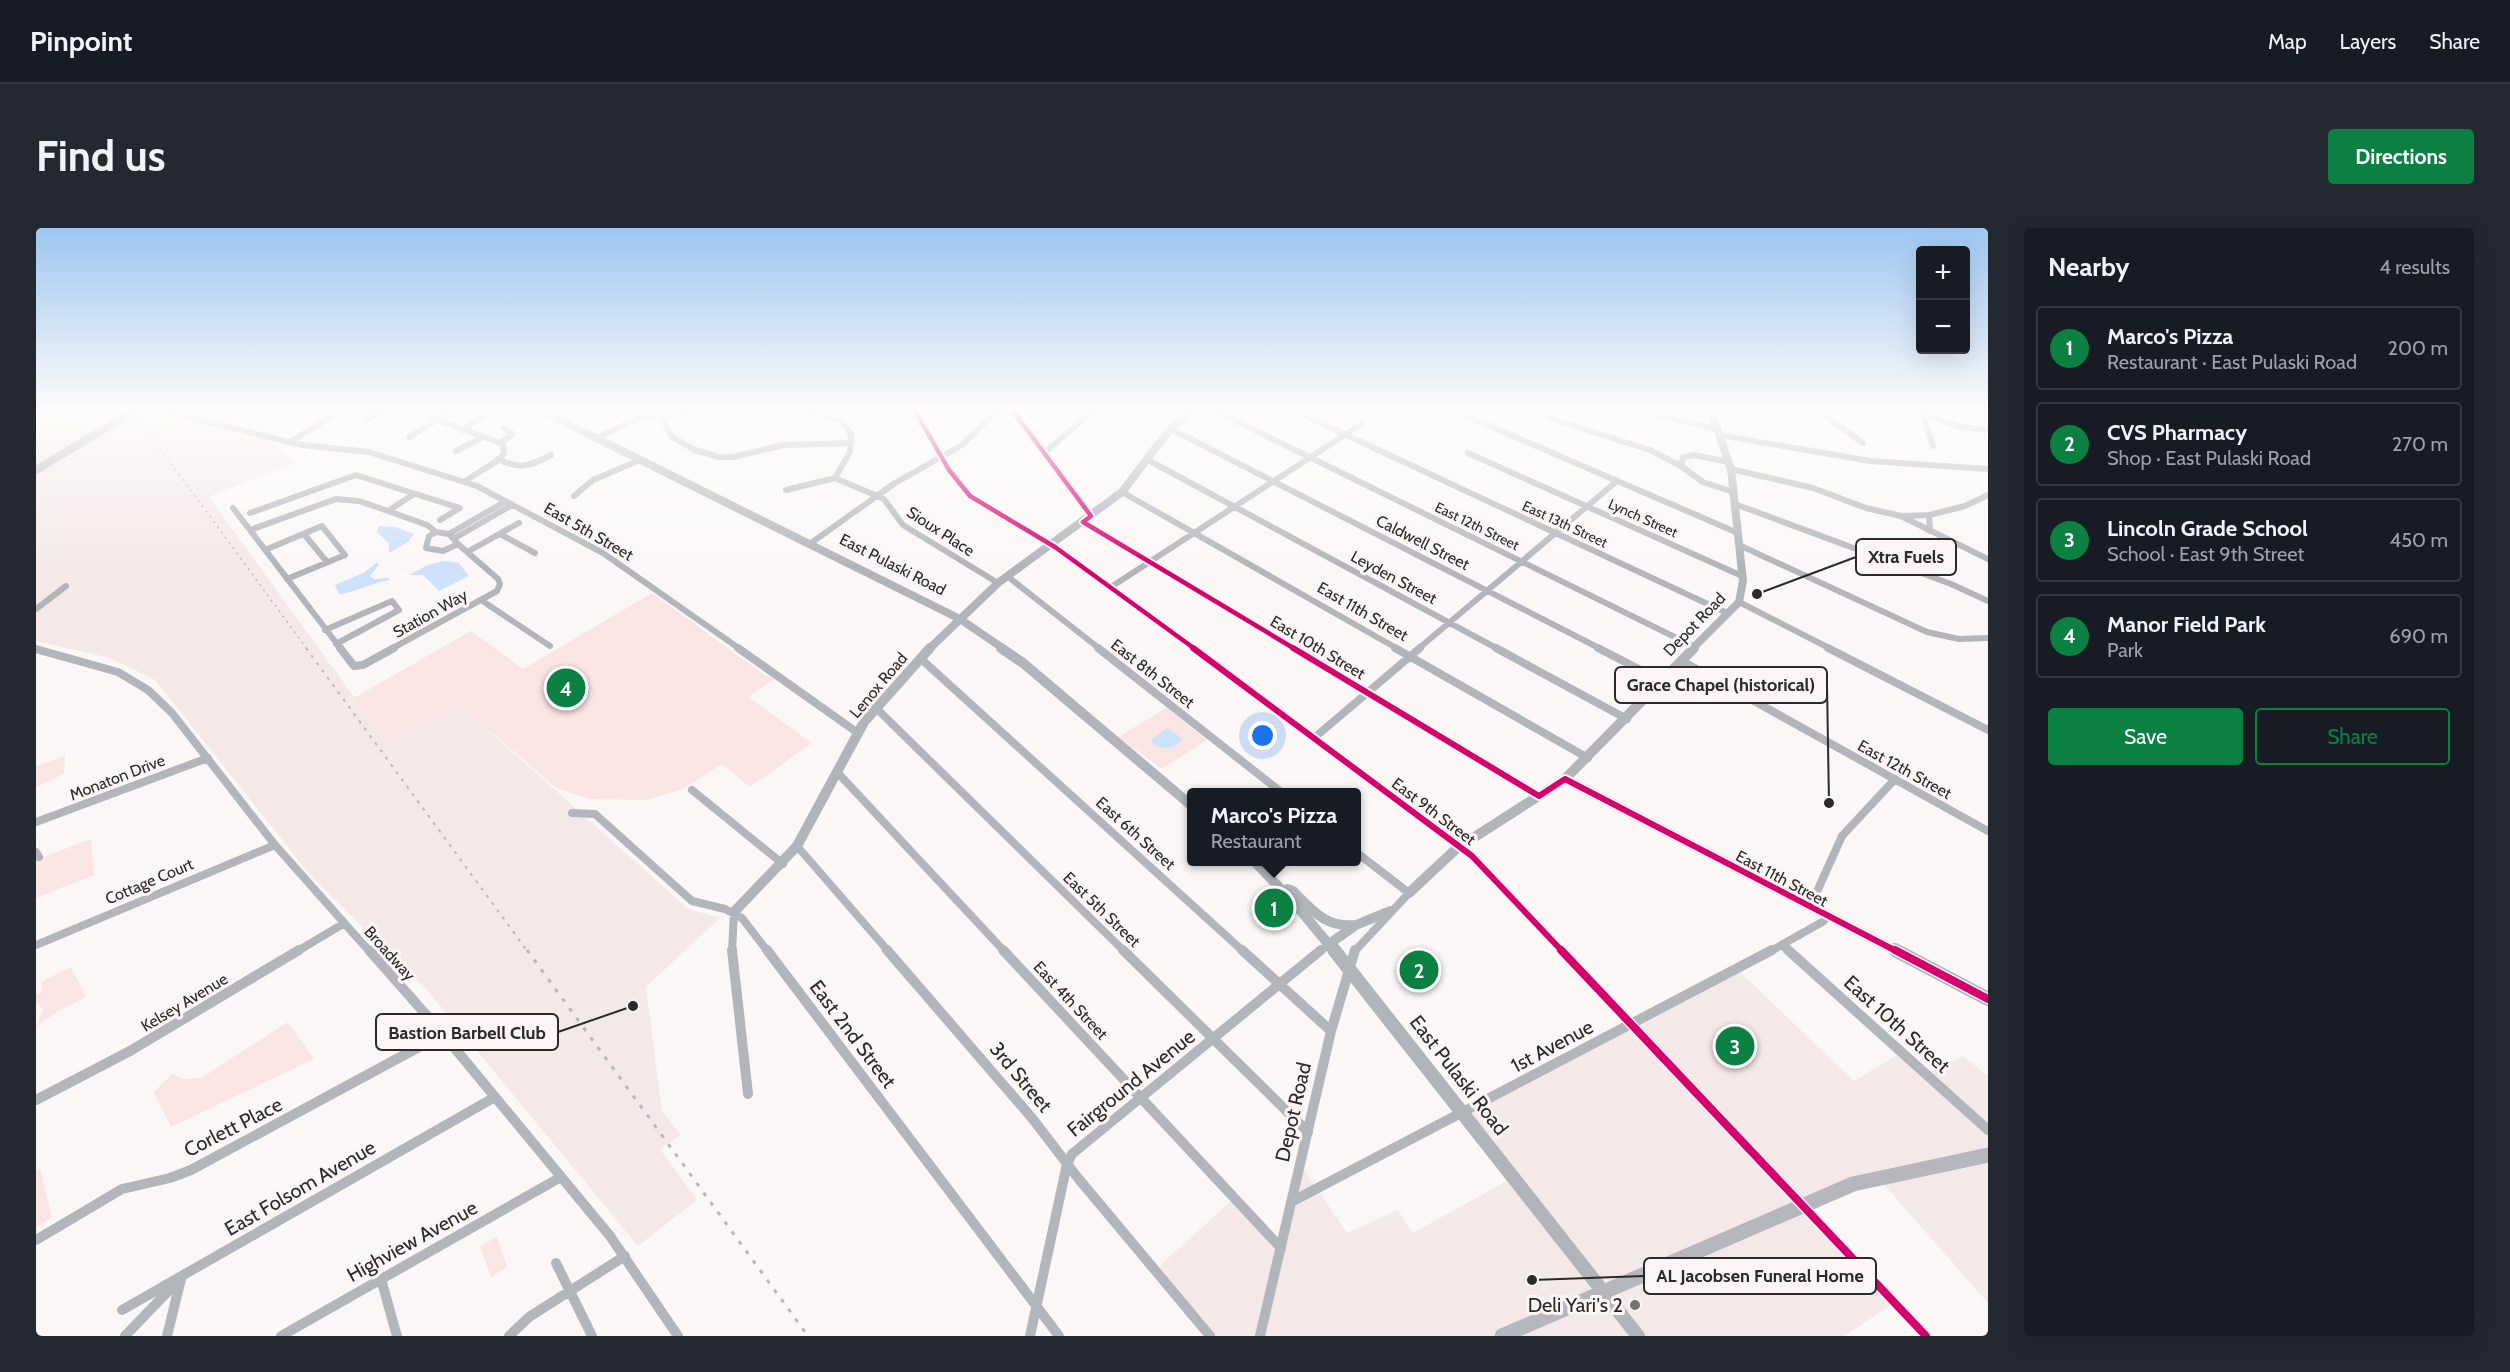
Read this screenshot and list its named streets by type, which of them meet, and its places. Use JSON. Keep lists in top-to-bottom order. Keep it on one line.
{"streets":{"street":["Lynch Street","East 13th Street","East 12th Street","East 5th Street","Sioux Place","Caldwell Street","East Pulaski Road","Leyden Street","East 11th Street","Station Way","Depot Road","East 10th Street","East 8th Street","Lenox Road","Monaton Drive","East 9th Street","East 6th Street","Cottage Court","Broadway","East 4th Street","Kelsey Avenue","East 2nd Street","1st Avenue","3rd Street","Fairground Avenue","Corlett Place","East Folsom Avenue","Highview Avenue"]},"crossings":[["Lynch Street","Depot Road"],["East 13th Street","Depot Road"],["East 12th Street","Depot Road"],["East 5th Street","Depot Road"],["East 5th Street","Lenox Road"],["East 5th Street","Fairground Avenue"],["Sioux Place","Lenox Road"],["Caldwell Street","Depot Road"],["East Pulaski Road","Depot Road"],["East Pulaski Road","Lenox Road"],["East Pulaski Road","1st Avenue"],["East Pulaski Road","Fairground Avenue"],["Leyden Street","Depot Road"],["East 11th Street","Depot Road"],["East 11th Street","Lenox Road"],["East 11th Street","1st Avenue"],["Depot Road","East 10th Street"],["Depot Road","East 9th Street"],["Depot Road","East 6th Street"],["Depot Road","East 4th Street"],["Depot Road","1st Avenue"],["Depot Road","Fairground Avenue"],["East 10th Street","Lenox Road"],["East 10th Street","1st Avenue"],["East 8th Street","Lenox Road"],["Lenox Road","East 9th Street"],["Lenox Road","East 6th Street"],["Lenox Road","East 4th Street"],["Lenox Road","East 2nd Street"],["Lenox Road","3rd Street"],["Monaton Drive","Broadway"],["East 9th Street","1st Avenue"],["East 6th Street","Fairground Avenue"],["Cottage Court","Broadway"],["Broadway","Kelsey Avenue"],["Broadway","Corlett Place"],["Broadway","East Folsom Avenue"],["Broadway","Highview Avenue"],["East 4th Street","Fairground Avenue"],["East 2nd Street","Fairground Avenue"],["3rd Street","Fairground Avenue"]],"places":["Xtra Fuels","Grace Chapel (historical)","Bastion Barbell Club","AL Jacobsen Funeral Home","Deli Yari's 2"],"page":{"header":"Pinpoint","nav":["Map","Layers","Share"],"buttons":["Directions",["Save","Share"]],"title":"Find us","heading":["Nearby","4 results"],"map_buttons":["+","−"],"list":[{"mark":"1","name":"Marco's Pizza","note":"Restaurant · East Pulaski Road","value":"200 m"},{"mark":"2","name":"CVS Pharmacy","note":"Shop · East Pulaski Road","value":"270 m"},{"mark":"3","name":"Lincoln Grade School","note":"School · East 9th Street","value":"450 m"},{"mark":"4","name":"Manor Field Park","note":"Park","value":"690 m"}],"pins":["4","1","2","3"],"popup":["Marco's Pizza","Restaurant"]}}
